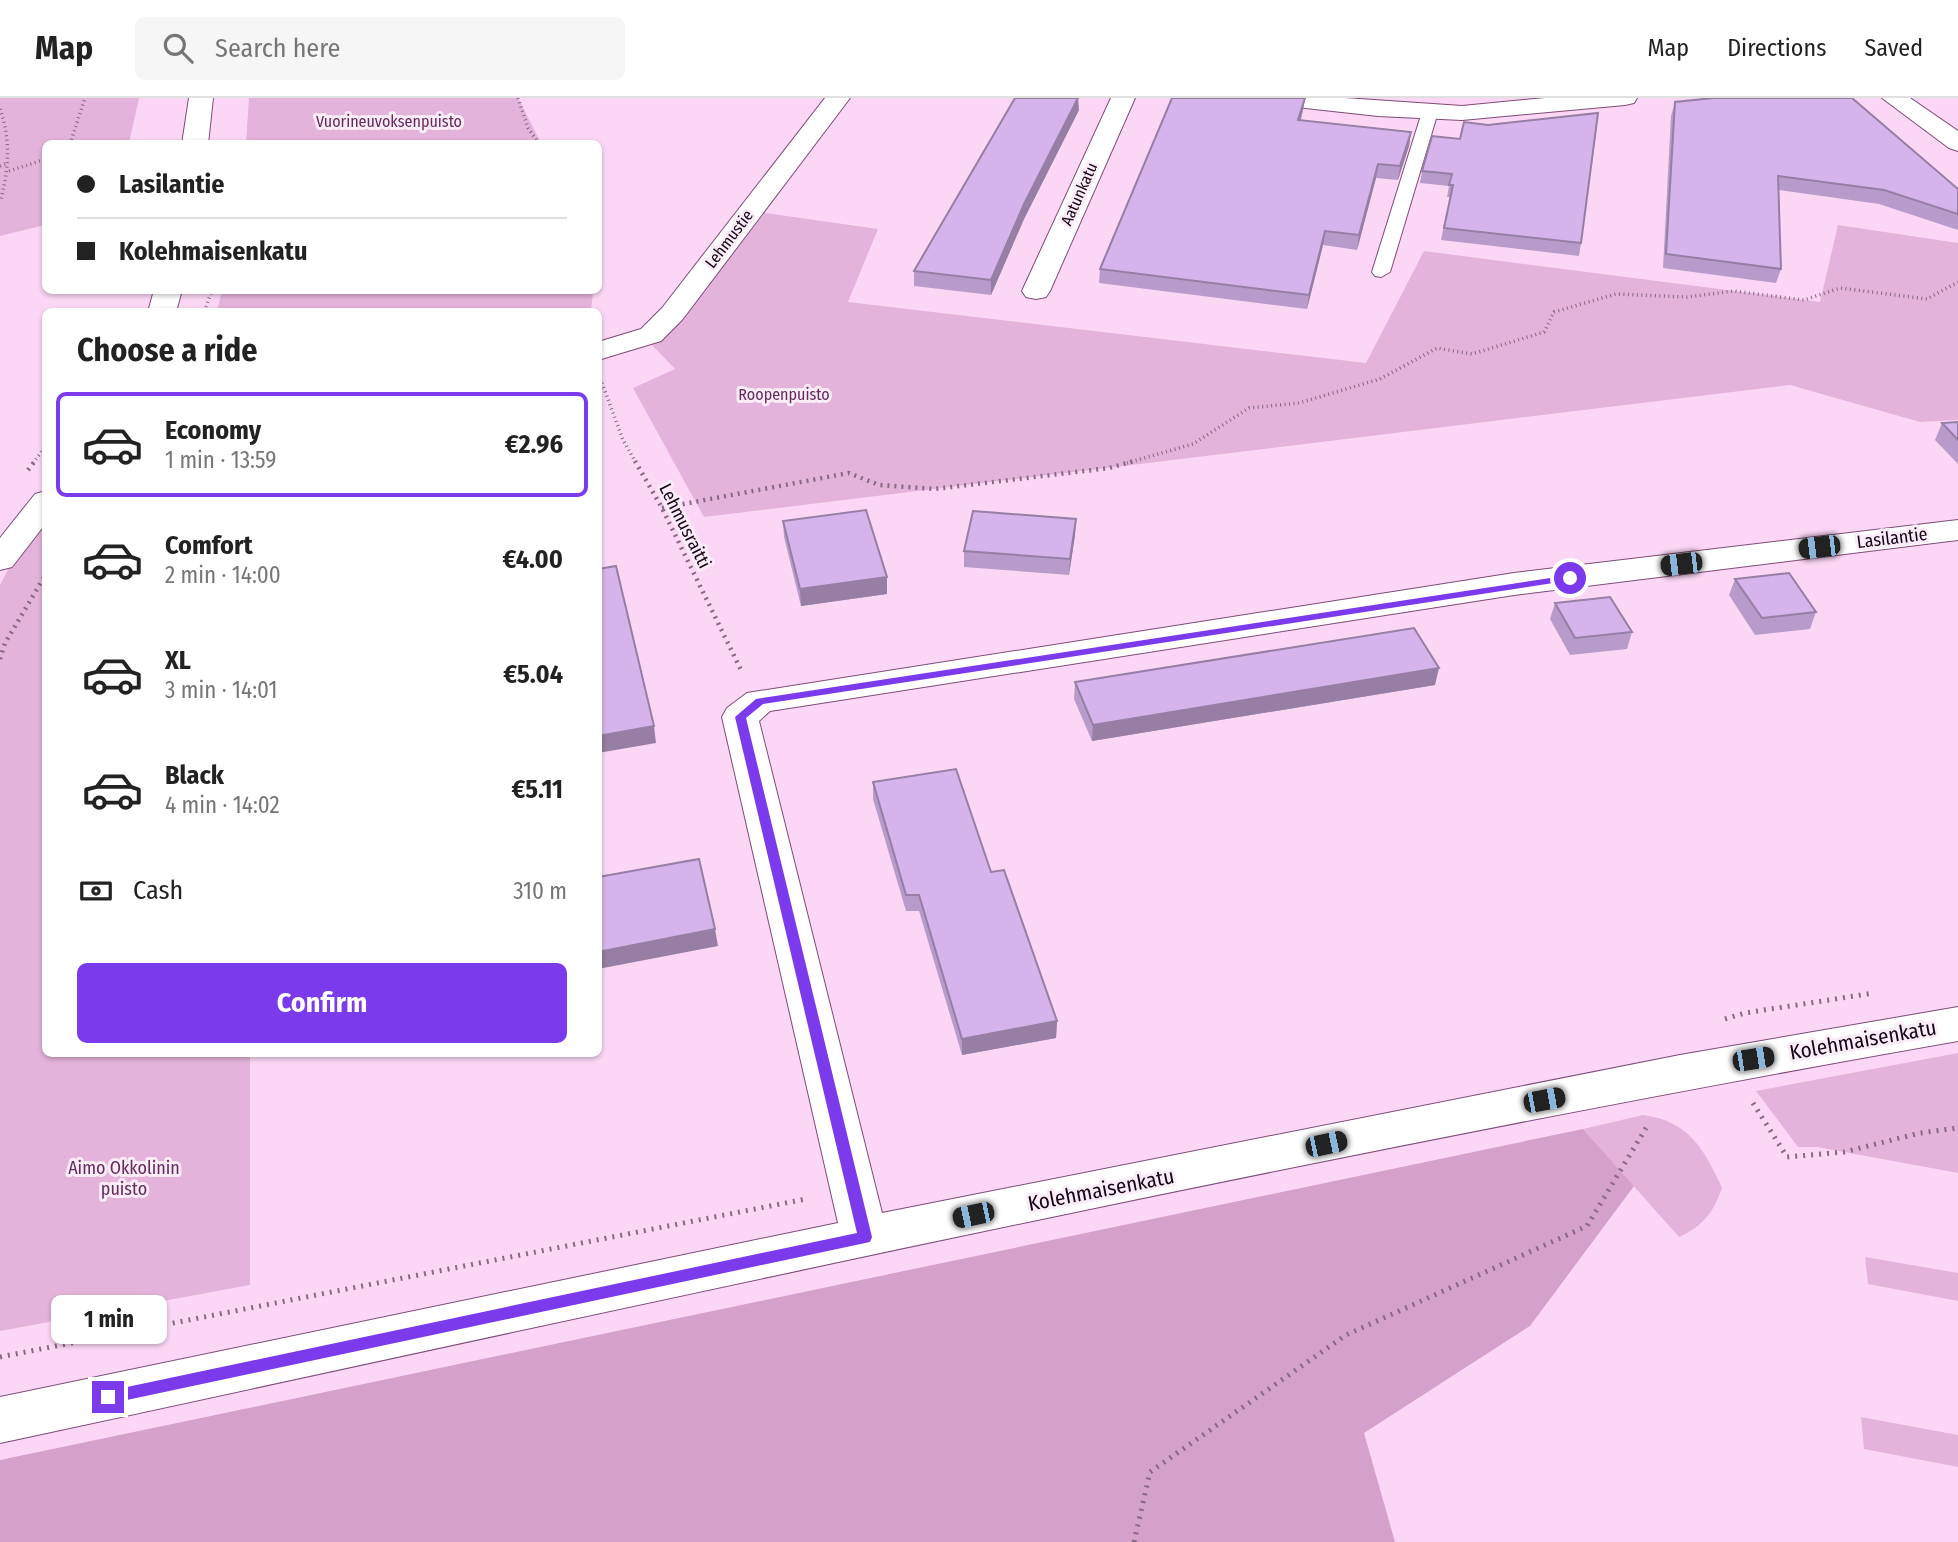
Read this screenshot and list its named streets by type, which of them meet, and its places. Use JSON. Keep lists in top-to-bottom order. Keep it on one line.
{"streets":{"street":["Aatunkatu","Lehmustie","Lasilantie","Kolehmaisenkatu"],"path":["Lehmusraitti"]},"crossings":[["Lehmusraitti","Lasilantie"]],"parks":["Vuorineuvoksenpuisto","Roopenpuisto","Aimo Okkolinin puisto"],"page":{"header":"Map","search":"Search here","nav":["Map","Directions","Saved"],"banner":["Lasilantie","Kolehmaisenkatu"],"heading":"Choose a ride","list":[{"name":"Economy","note":"1 min · 13:59","value":"€2.96"},{"name":"Comfort","note":"2 min · 14:00","value":"€4.00"},{"name":"XL","note":"3 min · 14:01","value":"€5.04"},{"name":"Black","note":"4 min · 14:02","value":"€5.11"}],"pay":["Cash","310 m"],"buttons":"Confirm","bubble":"1 min"}}
